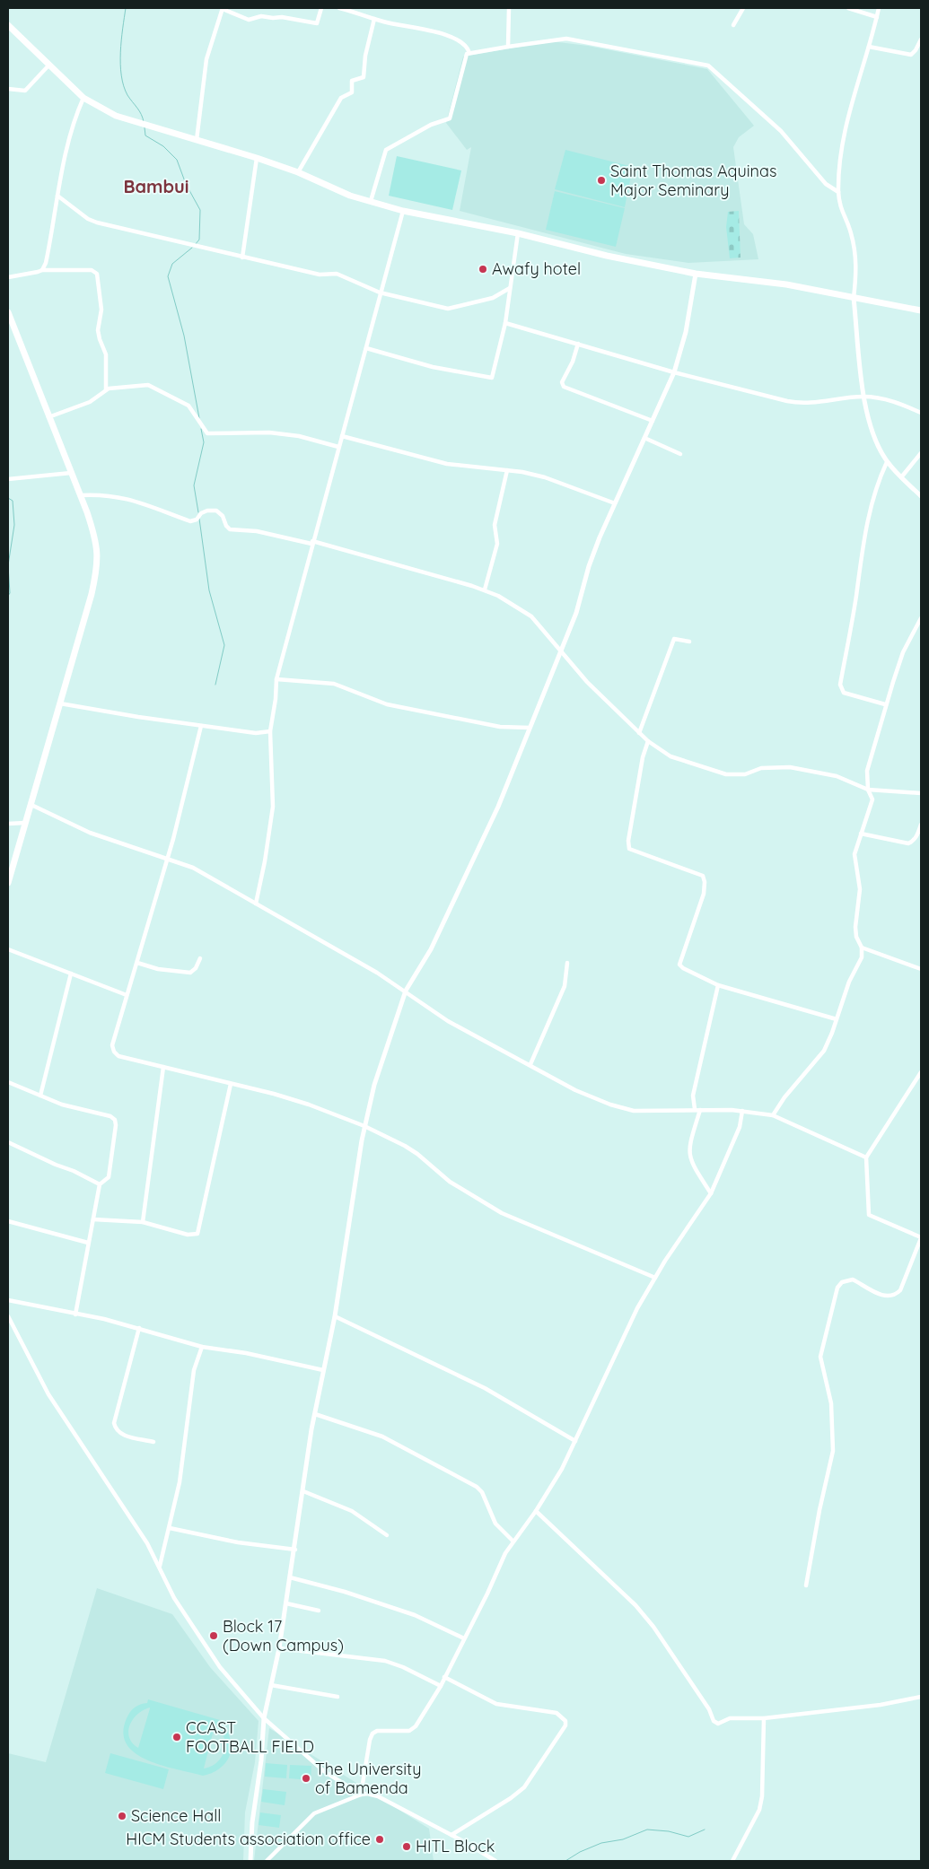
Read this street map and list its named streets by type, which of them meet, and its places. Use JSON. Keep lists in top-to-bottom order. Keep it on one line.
{"districts":["Bambui"],"places":["Saint Thomas Aquinas Major Seminary","Awafy hotel","Block 17 (Down Campus)","CCAST FOOTBALL FIELD","The University of Bamenda","Science Hall","HICM Students association office","HITL Block"]}
